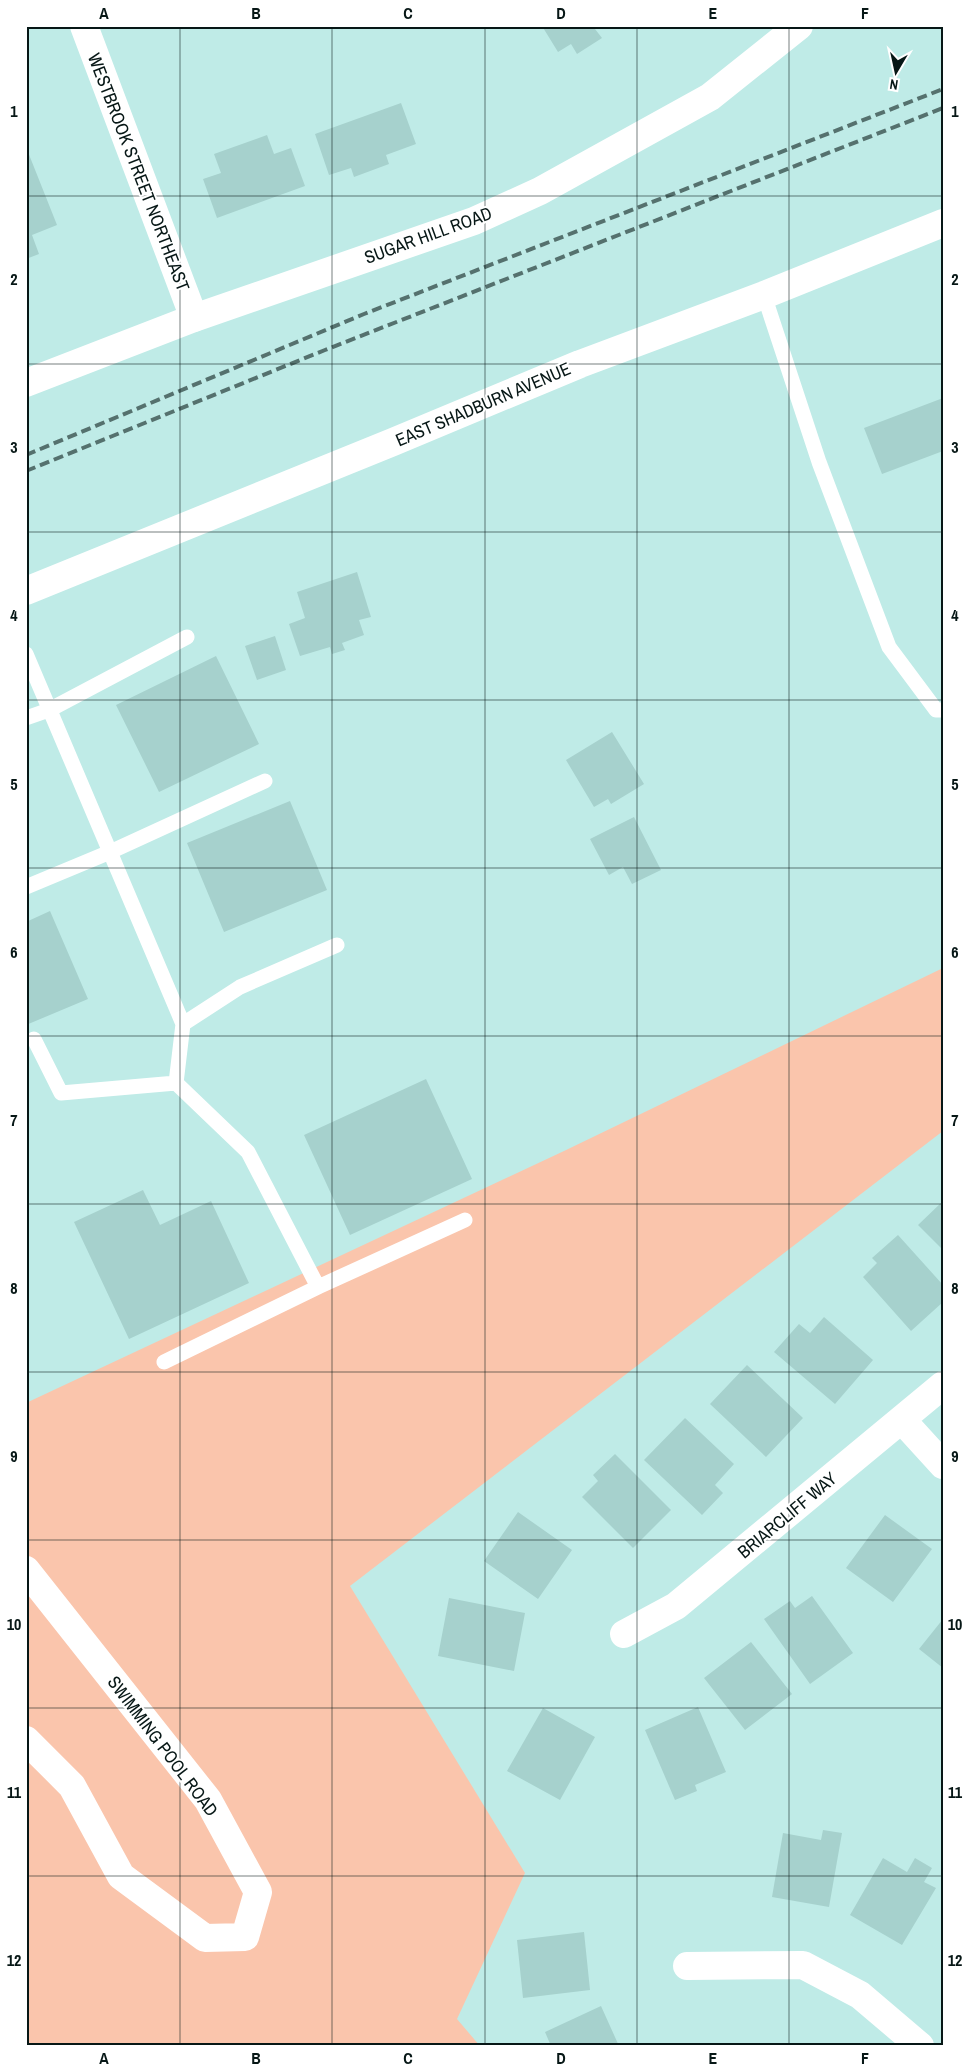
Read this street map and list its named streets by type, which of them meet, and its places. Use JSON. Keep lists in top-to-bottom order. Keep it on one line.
{"streets":{"street":["WESTBROOK STREET NORTHEAST","SUGAR HILL ROAD","EAST SHADBURN AVENUE","BRIARCLIFF WAY","SWIMMING POOL ROAD"]},"crossings":[["WESTBROOK STREET NORTHEAST","SUGAR HILL ROAD"]],"north":"bottom","grid":{"columns":["A","B","C","D","E","F"],"rows":["1","2","3","4","5","6","7","8","9","10","11","12"]}}
